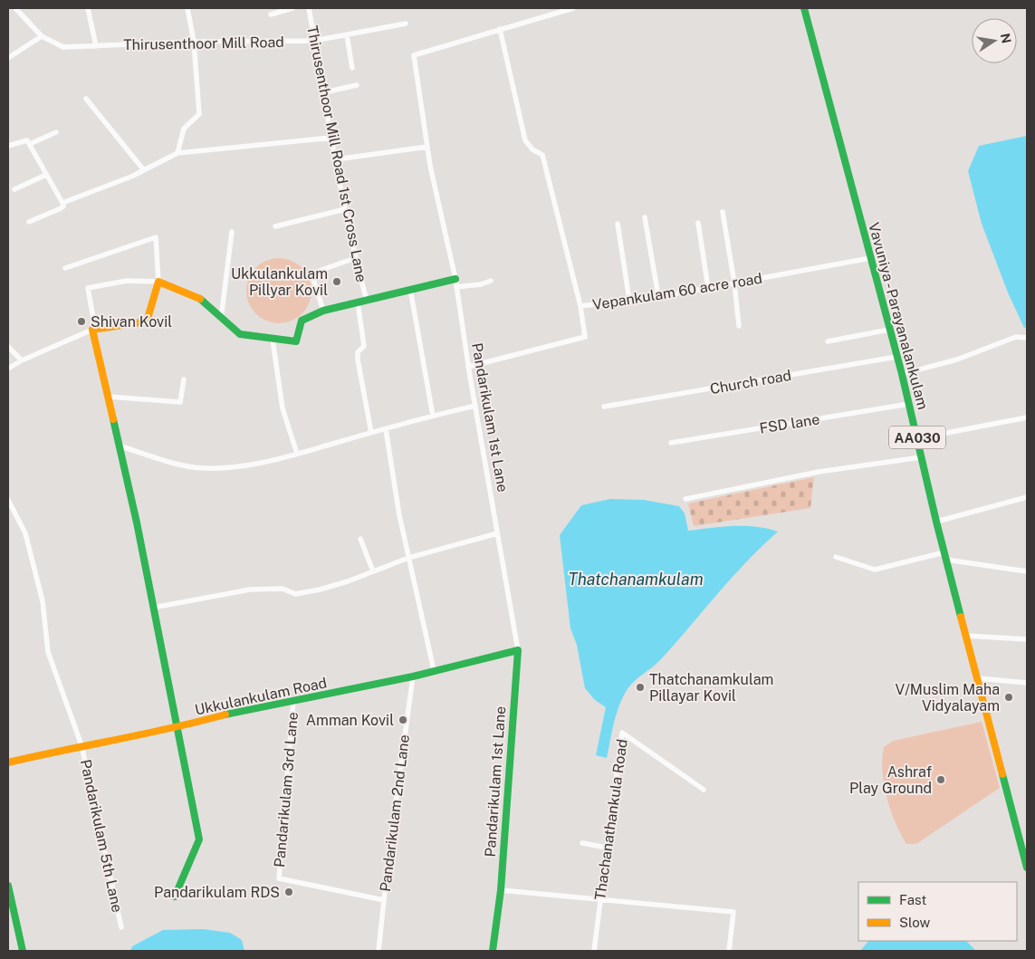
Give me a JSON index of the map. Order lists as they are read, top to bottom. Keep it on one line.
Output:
{"streets":{"main road":["Vavuniya - Parayanalankulam","Pandarikulam 1st Lane","AA030","Ukkulankulam Road"],"street":["Thirusenthoor Mill Road","Thirusenthoor Mill Road 1st Cross Lane","Vepankulam 60 acre road","Church road","FSD lane","Pandarikulam 3rd Lane","Pandarikulam 2nd Lane","Thachanathankula Road","Pandarikulam 5th Lane"]},"crossings":[["Thirusenthoor Mill Road","Thirusenthoor Mill Road 1st Cross Lane"],["Vepankulam 60 acre road","Vavuniya - Parayanalankulam"],["Vepankulam 60 acre road","Pandarikulam 1st Lane"],["Vavuniya - Parayanalankulam","Church road"],["Vavuniya - Parayanalankulam","FSD lane"],["Pandarikulam 1st Lane","Ukkulankulam Road"],["Ukkulankulam Road","Pandarikulam 3rd Lane"],["Ukkulankulam Road","Pandarikulam 2nd Lane"],["Ukkulankulam Road","Pandarikulam 5th Lane"],["Pandarikulam 3rd Lane","Pandarikulam 2nd Lane"]],"water":["Thatchanamkulam"],"places":["Ukkulankulam Pillyar Kovil","Shivan Kovil","Thatchanamkulam Pillayar Kovil","V/Muslim Maha Vidyalayam","Amman Kovil","Ashraf Play Ground","Pandarikulam RDS"],"legend":["Fast","Slow"],"north":"right"}
